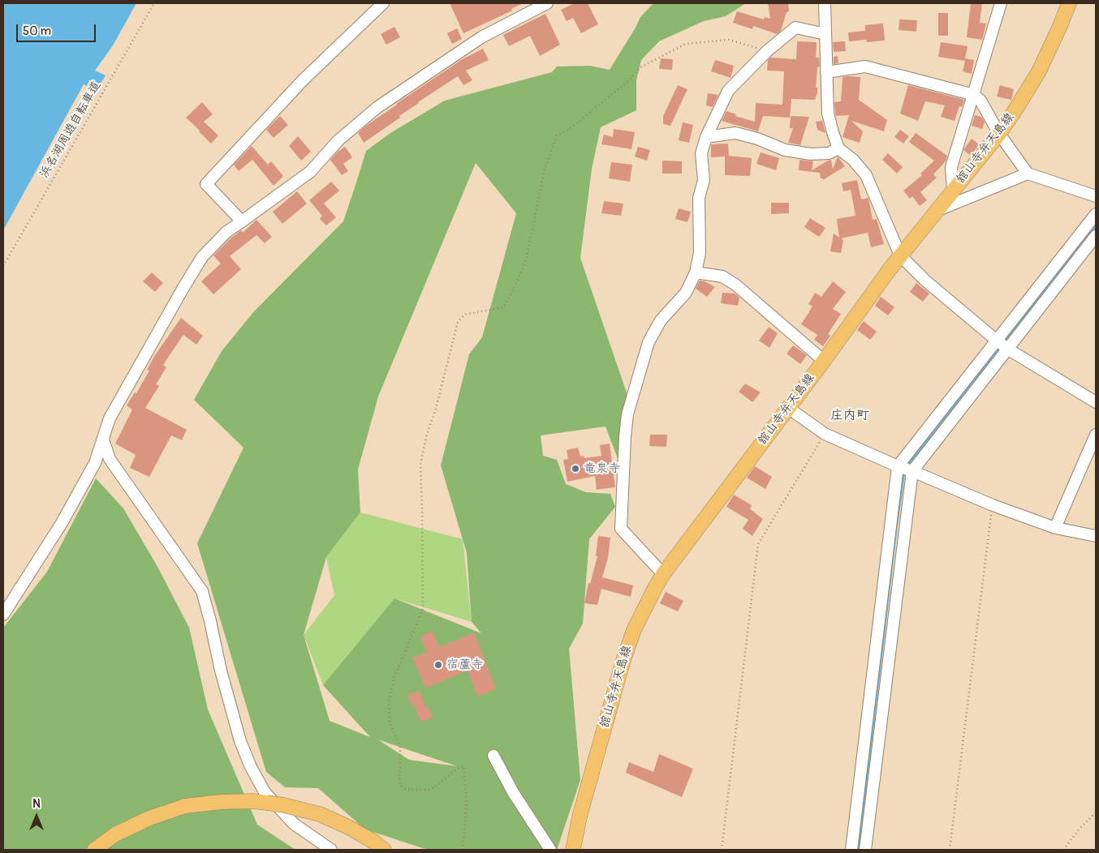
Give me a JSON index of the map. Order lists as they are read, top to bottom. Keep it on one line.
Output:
{"streets":{"main road":["舘山寺弁天島線"],"path":["浜名湖周遊自転車道"]},"districts":["庄内町"],"places":["竜泉寺","宿蘆寺"],"scale_bar":"50 m","north":"top"}
